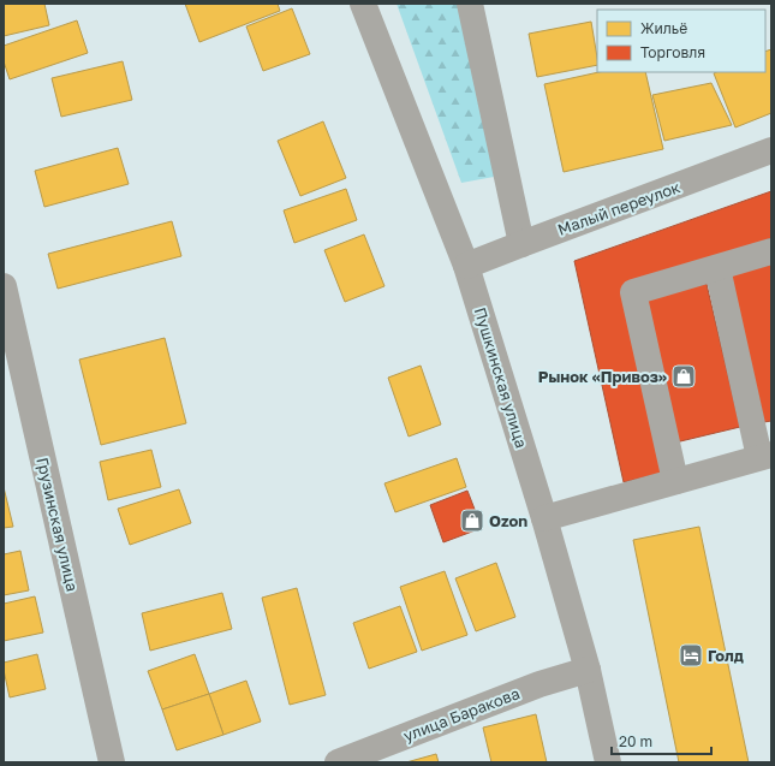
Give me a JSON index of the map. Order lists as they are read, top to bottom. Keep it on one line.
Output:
{"streets":{"street":["Малый переулок","Пушкинская улица","Грузинская улица","улица Баракова"]},"crossings":[["Малый переулок","Пушкинская улица"],["Пушкинская улица","улица Баракова"]],"places":{"shop":["Рынок «Привоз»","Ozon"],"hotel":["Голд"]},"legend":["Жильё","Торговля"],"scale_bar":"20 m"}
